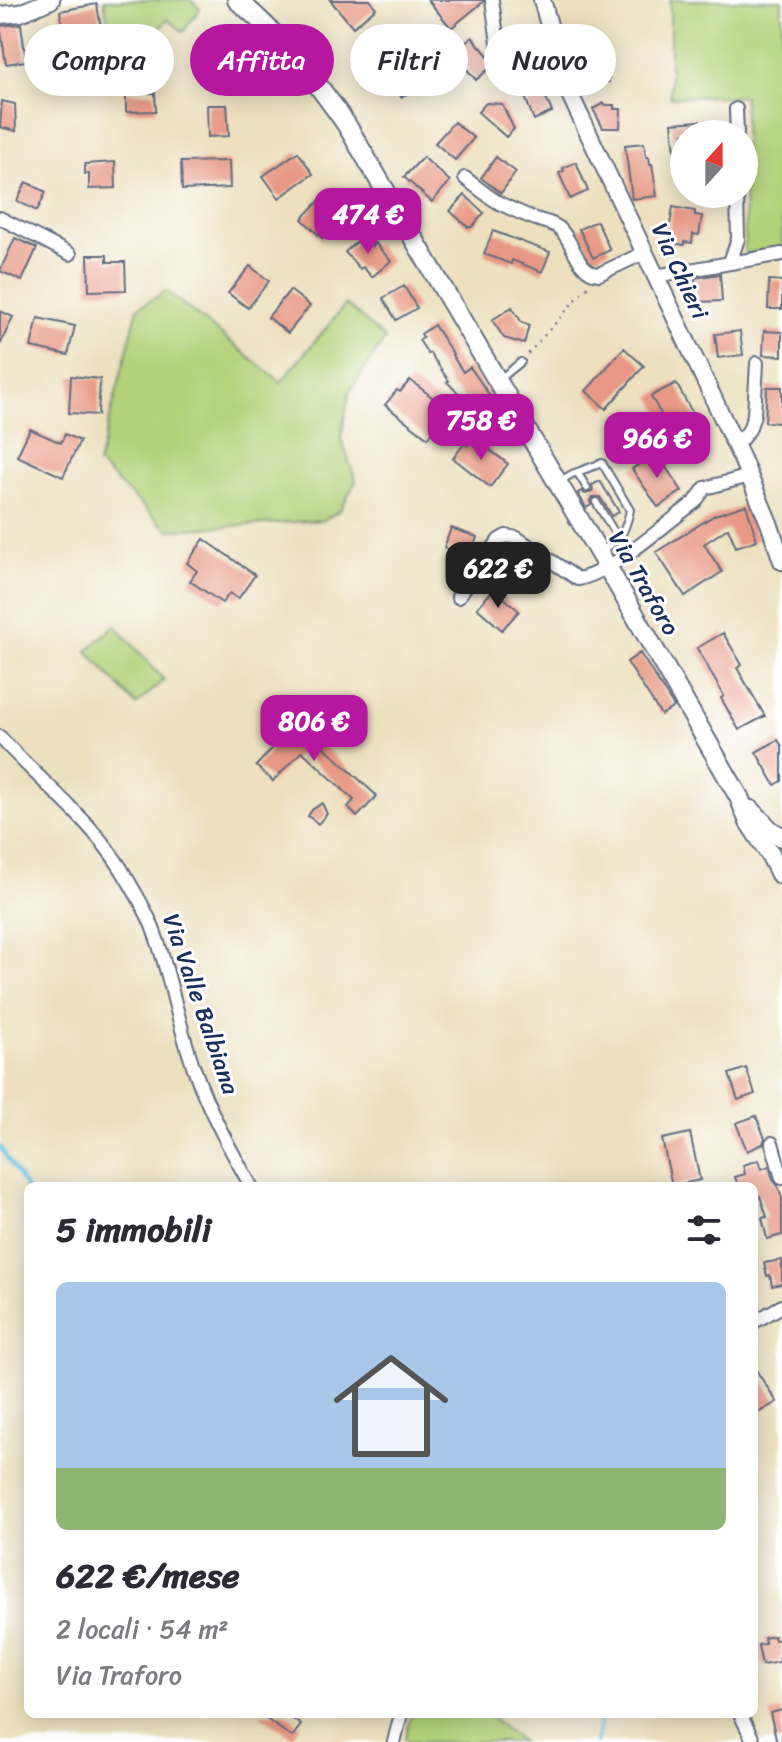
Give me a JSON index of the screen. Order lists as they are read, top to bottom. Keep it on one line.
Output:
{"streets":{"main road":["Via Chieri","Via Traforo"],"street":["Via Valle Balbiana"]},"north":"top","page":{"chip":["Compra","Affitta","Filtri","Nuovo"],"price":["474 €","758 €","966 €","622 €","806 €"],"heading":"5 immobili","list":[{"name":"622 €/mese","note":"2 locali · 54 m² · Via Traforo"}]}}
